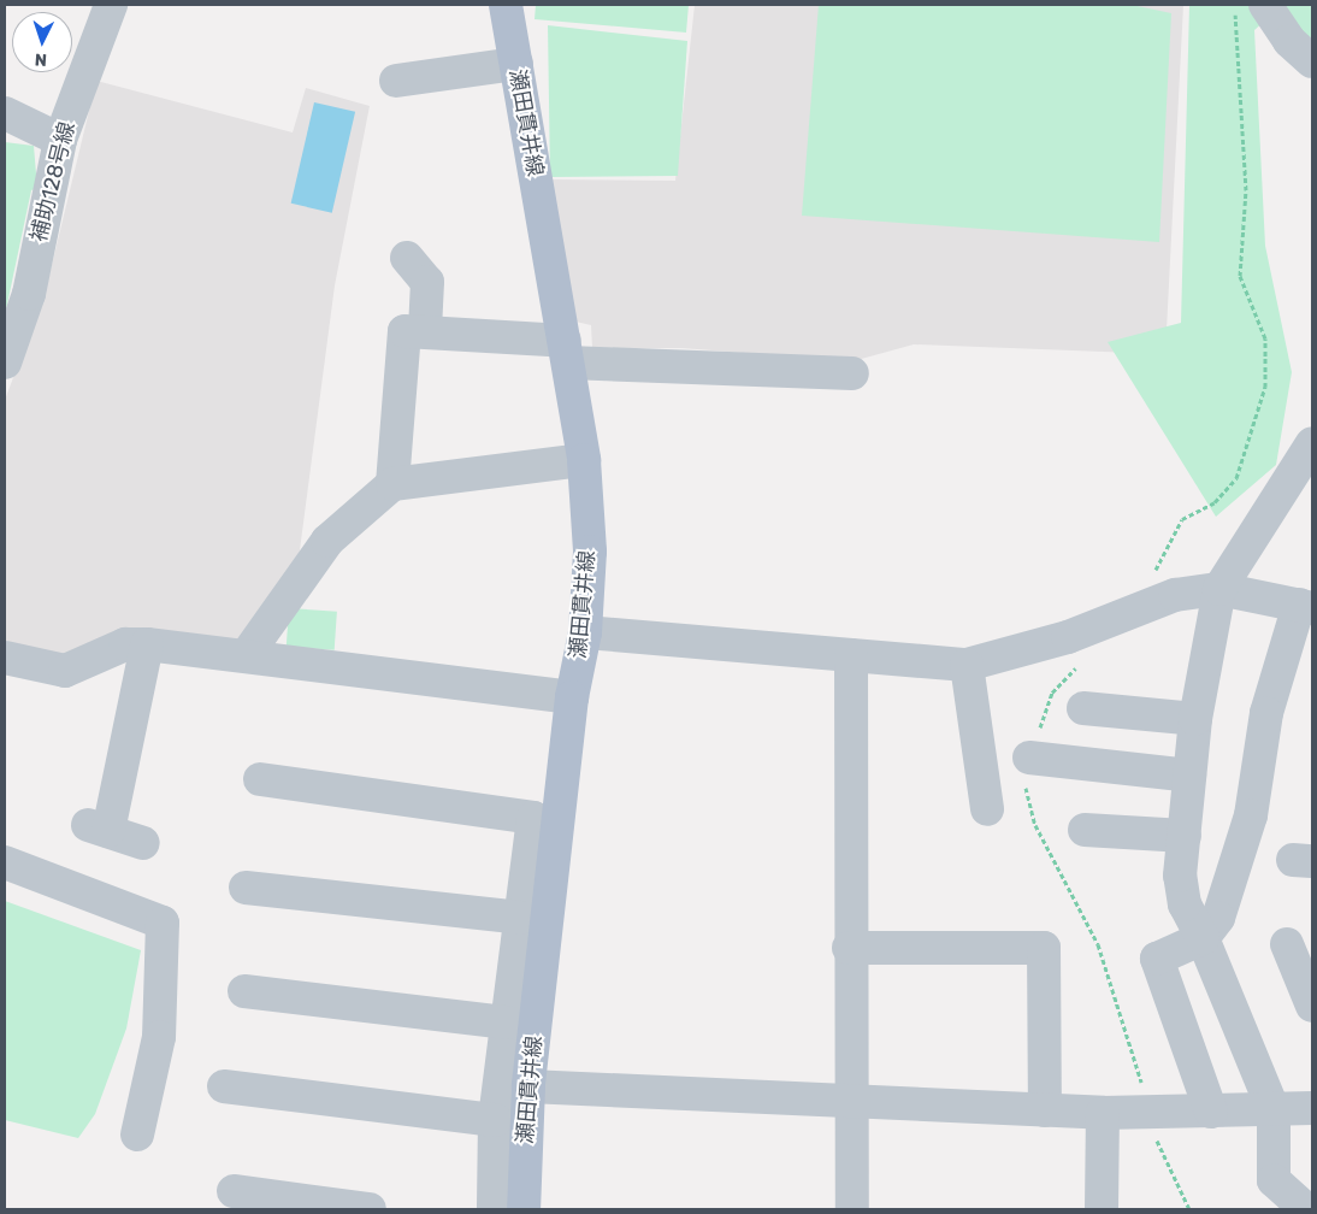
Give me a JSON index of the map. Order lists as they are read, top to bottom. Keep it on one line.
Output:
{"streets":{"main road":["瀬田貫井線"],"street":["補助128号線"]},"north":"bottom"}
